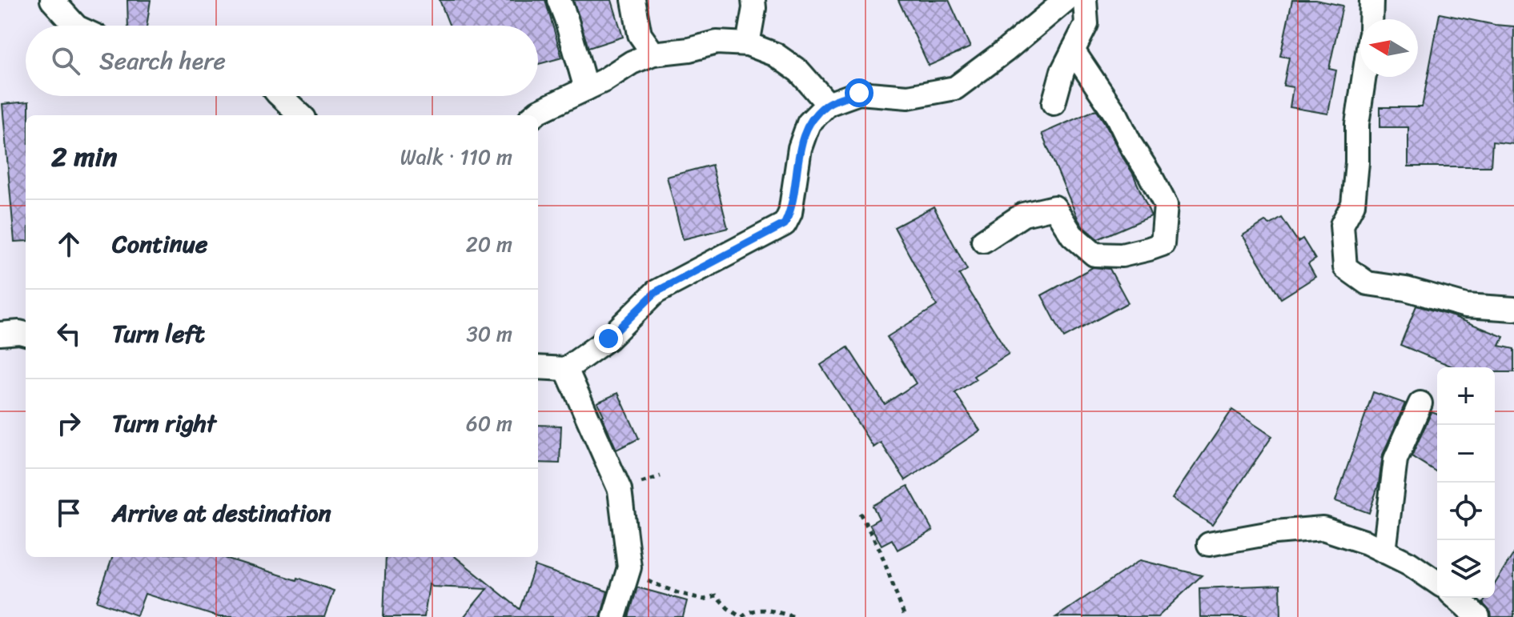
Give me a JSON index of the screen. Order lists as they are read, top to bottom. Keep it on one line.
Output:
{"north":"left","page":{"search":"Search here","heading":["2 min","Walk · 110 m"],"list":[["Continue","20 m"],["Turn left","30 m"],["Turn right","60 m"],"Arrive at destination"],"map_buttons":["+","−"]}}
